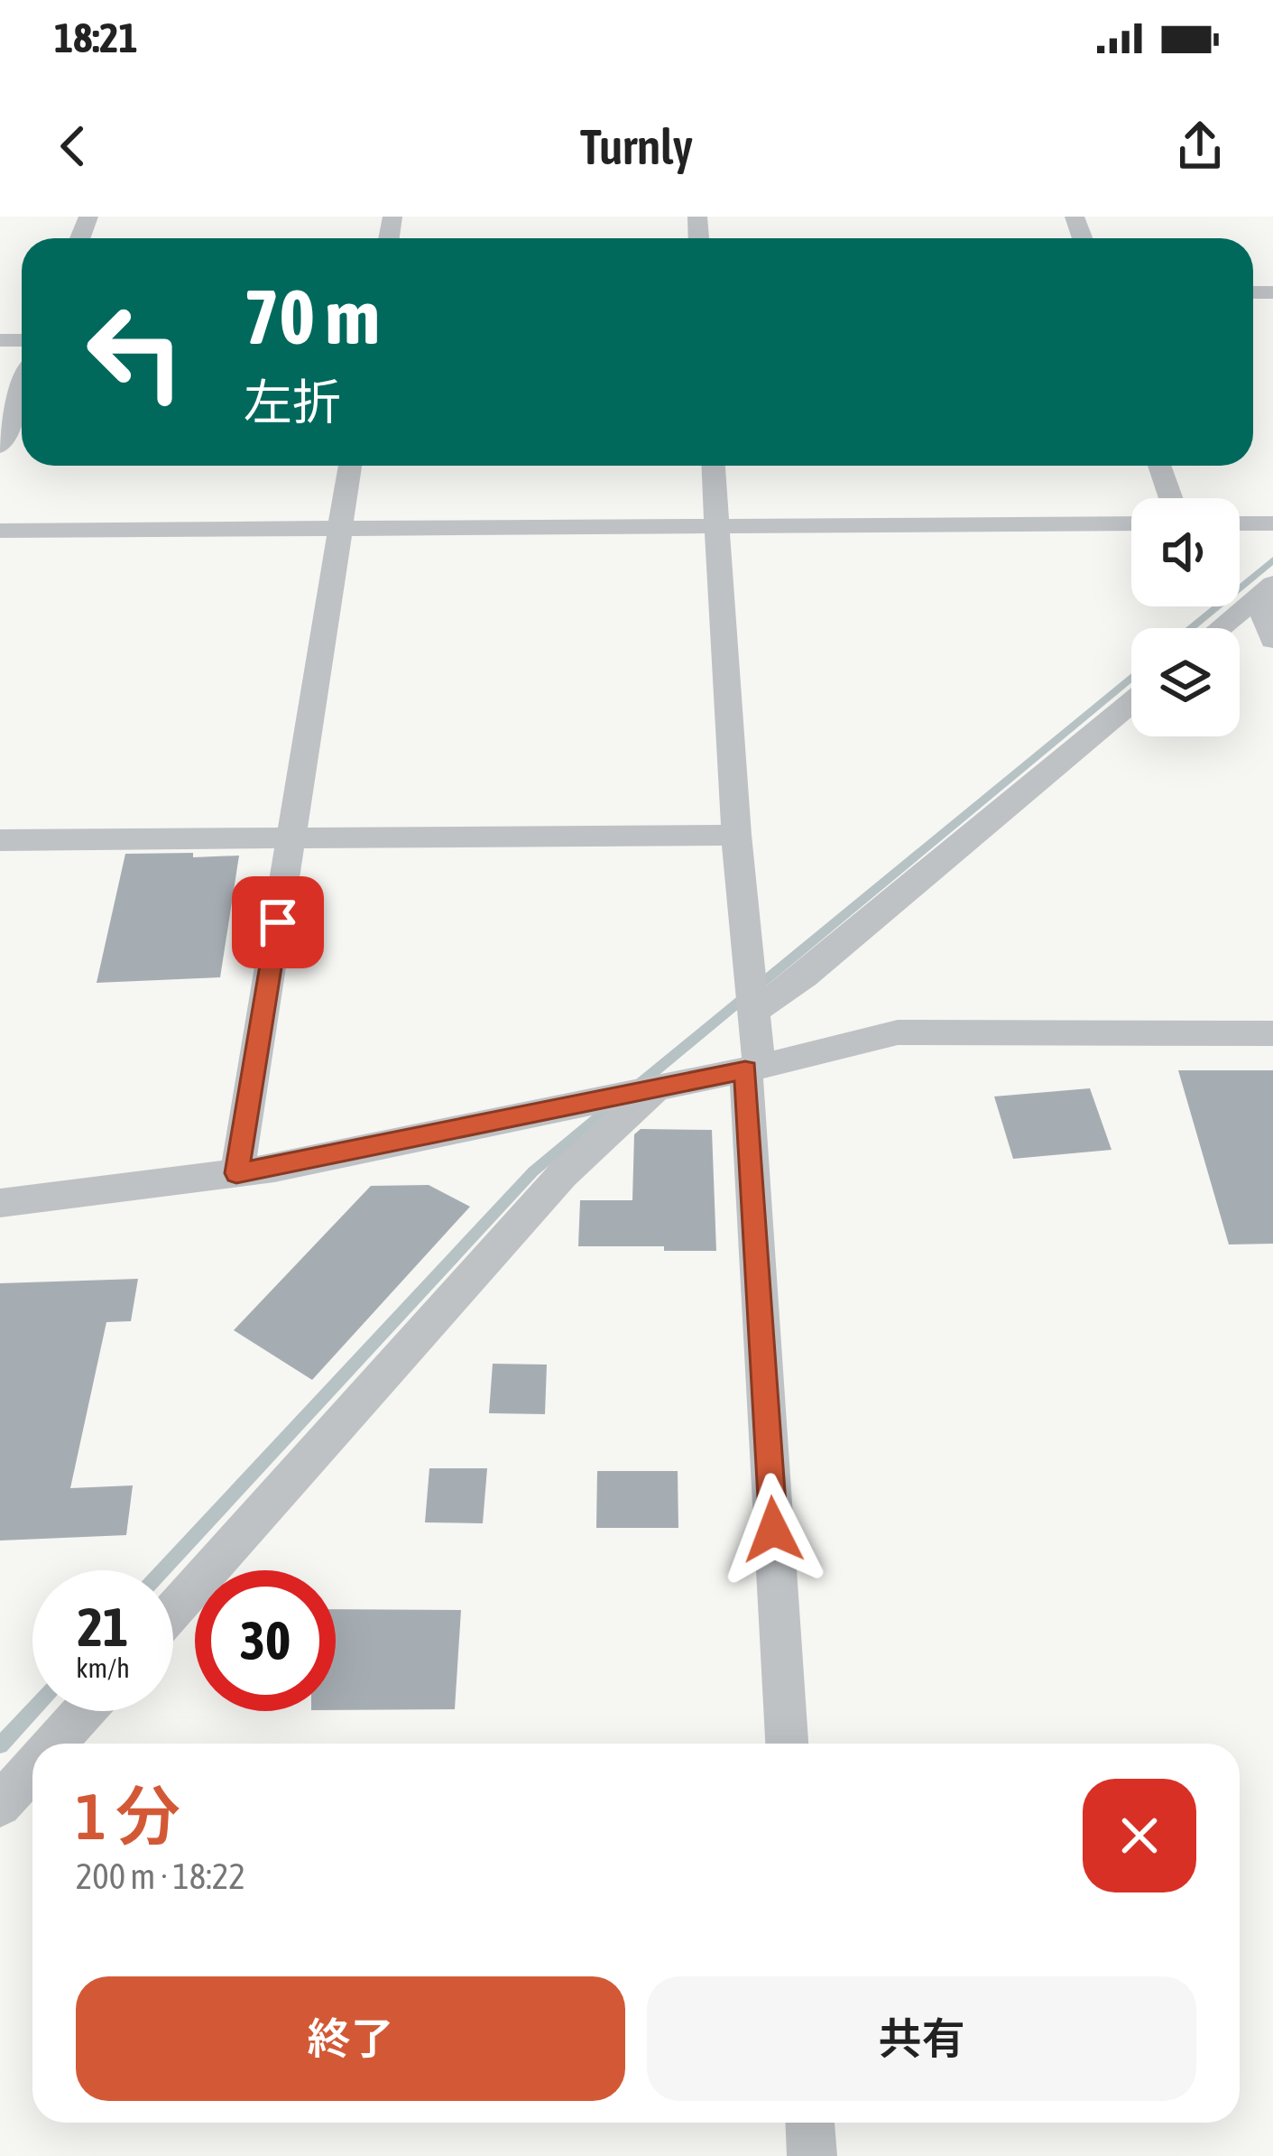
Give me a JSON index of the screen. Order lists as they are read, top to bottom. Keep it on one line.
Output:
{"page":{"status":"18:21","header":"Turnly","turn":["70 m","左折"],"speed":"21 km/h","limit":"30","heading":["1 分","200 m · 18:22"],"buttons":["終了","共有"]}}
